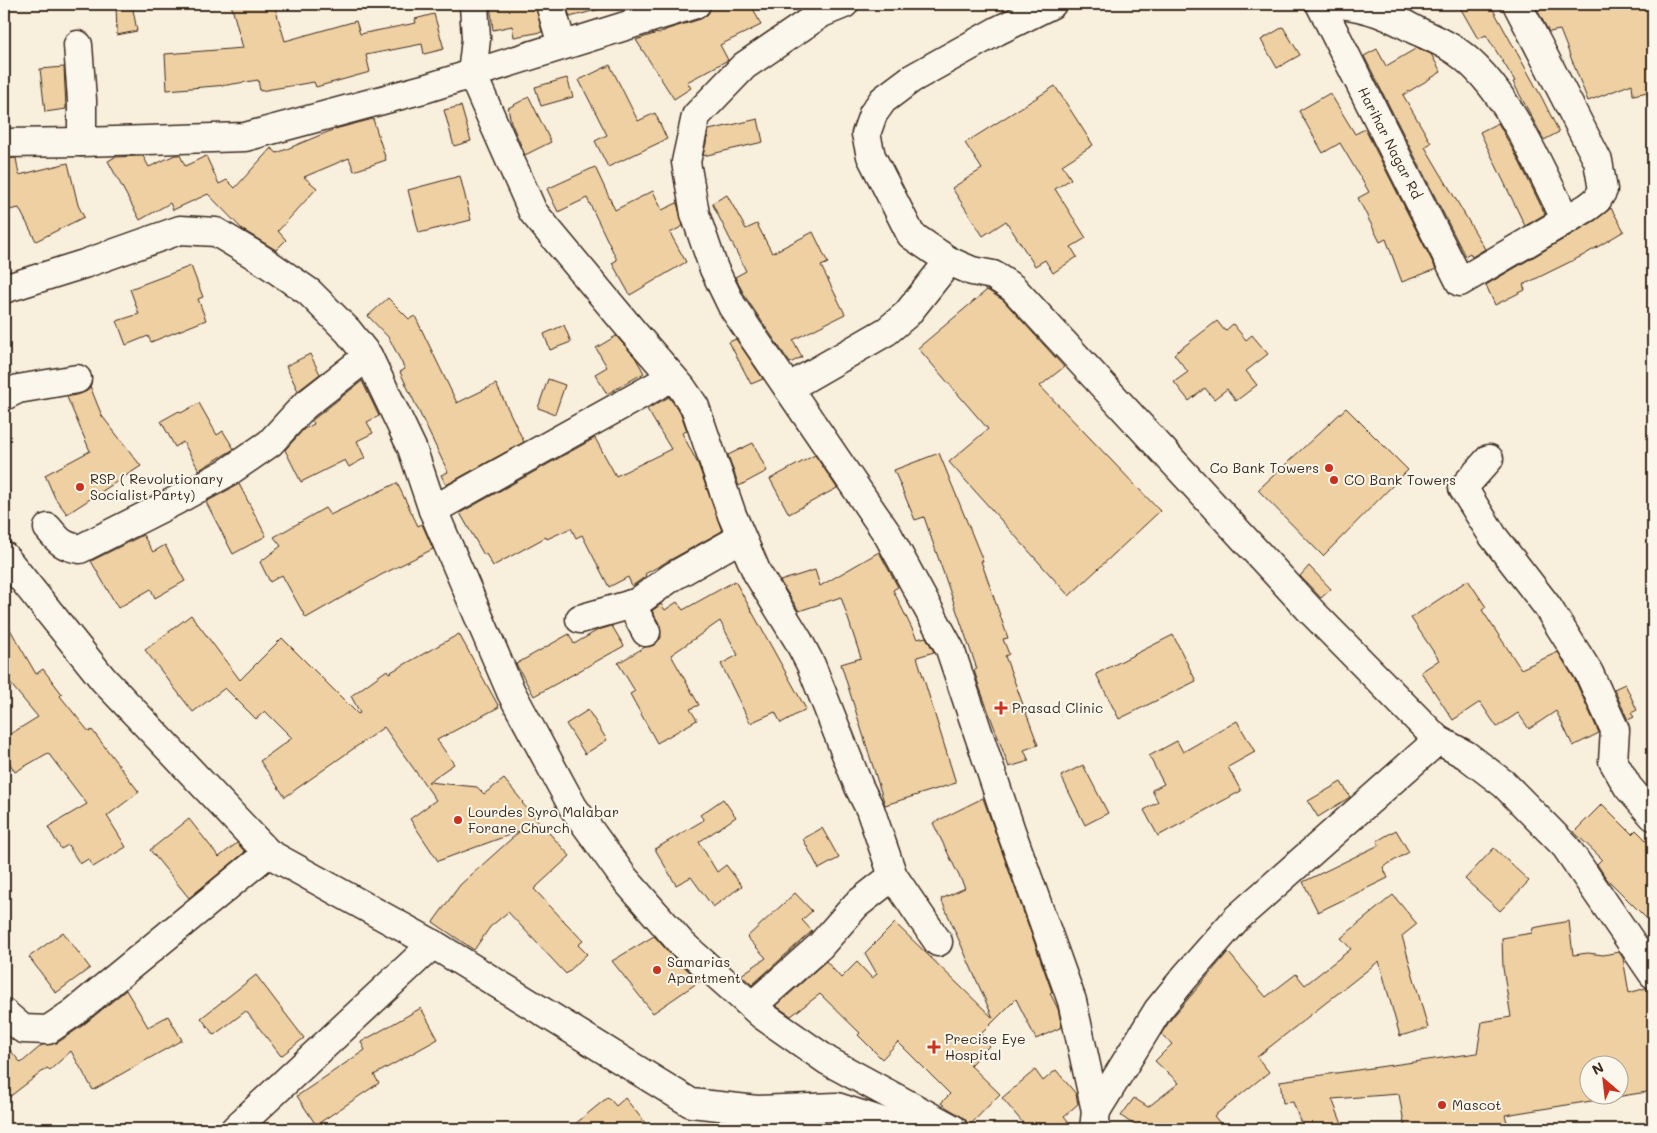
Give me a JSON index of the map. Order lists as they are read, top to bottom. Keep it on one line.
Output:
{"streets":{"street":["Harihar Nagar Rd"]},"places":{"other":["Co Bank Towers","CO Bank Towers","RSP ( Revolutionary Socialist Party)","Lourdes Syro Malabar Forane Church","Samarias Apartment","Mascot"],"health":["Prasad Clinic","Precise Eye Hospital"]},"north":"top left"}
